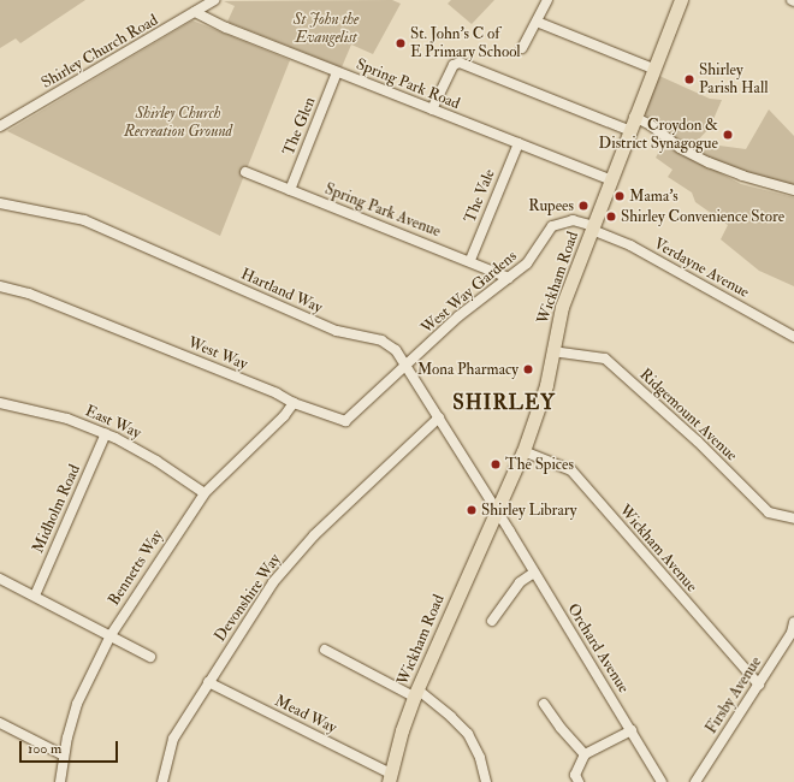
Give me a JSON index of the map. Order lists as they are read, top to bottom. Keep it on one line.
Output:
{"streets":{"highway":["Wickham Road"],"street":["Shirley Church Road","Spring Park Road","The Glen","The Vale","Spring Park Avenue","Verdayne Avenue","Hartland Way","West Way Gardens","West Way","Ridgemount Avenue","East Way","Midholm Road","Wickham Avenue","Bennetts Way","Devonshire Way","Orchard Avenue","Firsby Avenue","Mead Way"]},"crossings":[["Shirley Church Road","Spring Park Road"],["Spring Park Road","The Glen"],["Spring Park Road","The Vale"],["Spring Park Road","Wickham Road"],["The Glen","Spring Park Avenue"],["The Vale","Spring Park Avenue"],["Spring Park Avenue","West Way Gardens"],["Verdayne Avenue","Wickham Road"],["Verdayne Avenue","West Way Gardens"],["Wickham Road","Hartland Way"],["Wickham Road","West Way Gardens"],["Wickham Road","Ridgemount Avenue"],["Wickham Road","Wickham Avenue"],["Wickham Road","Orchard Avenue"],["Wickham Road","Mead Way"],["Hartland Way","West Way Gardens"],["Hartland Way","West Way"],["Hartland Way","Devonshire Way"],["Hartland Way","Orchard Avenue"],["West Way Gardens","West Way"],["West Way","Bennetts Way"],["East Way","Midholm Road"],["East Way","Bennetts Way"],["Wickham Avenue","Firsby Avenue"],["Devonshire Way","Mead Way"]],"districts":["SHIRLEY"],"parks":["St John the Evangelist","Shirley Church Recreation Ground"],"places":["St. John's C of E Primary School","Shirley Parish Hall","Croydon & District Synagogue","Mama's","Rupees","Shirley Convenience Store","Mona Pharmacy","The Spices","Shirley Library"],"scale_bar":"100 m"}
